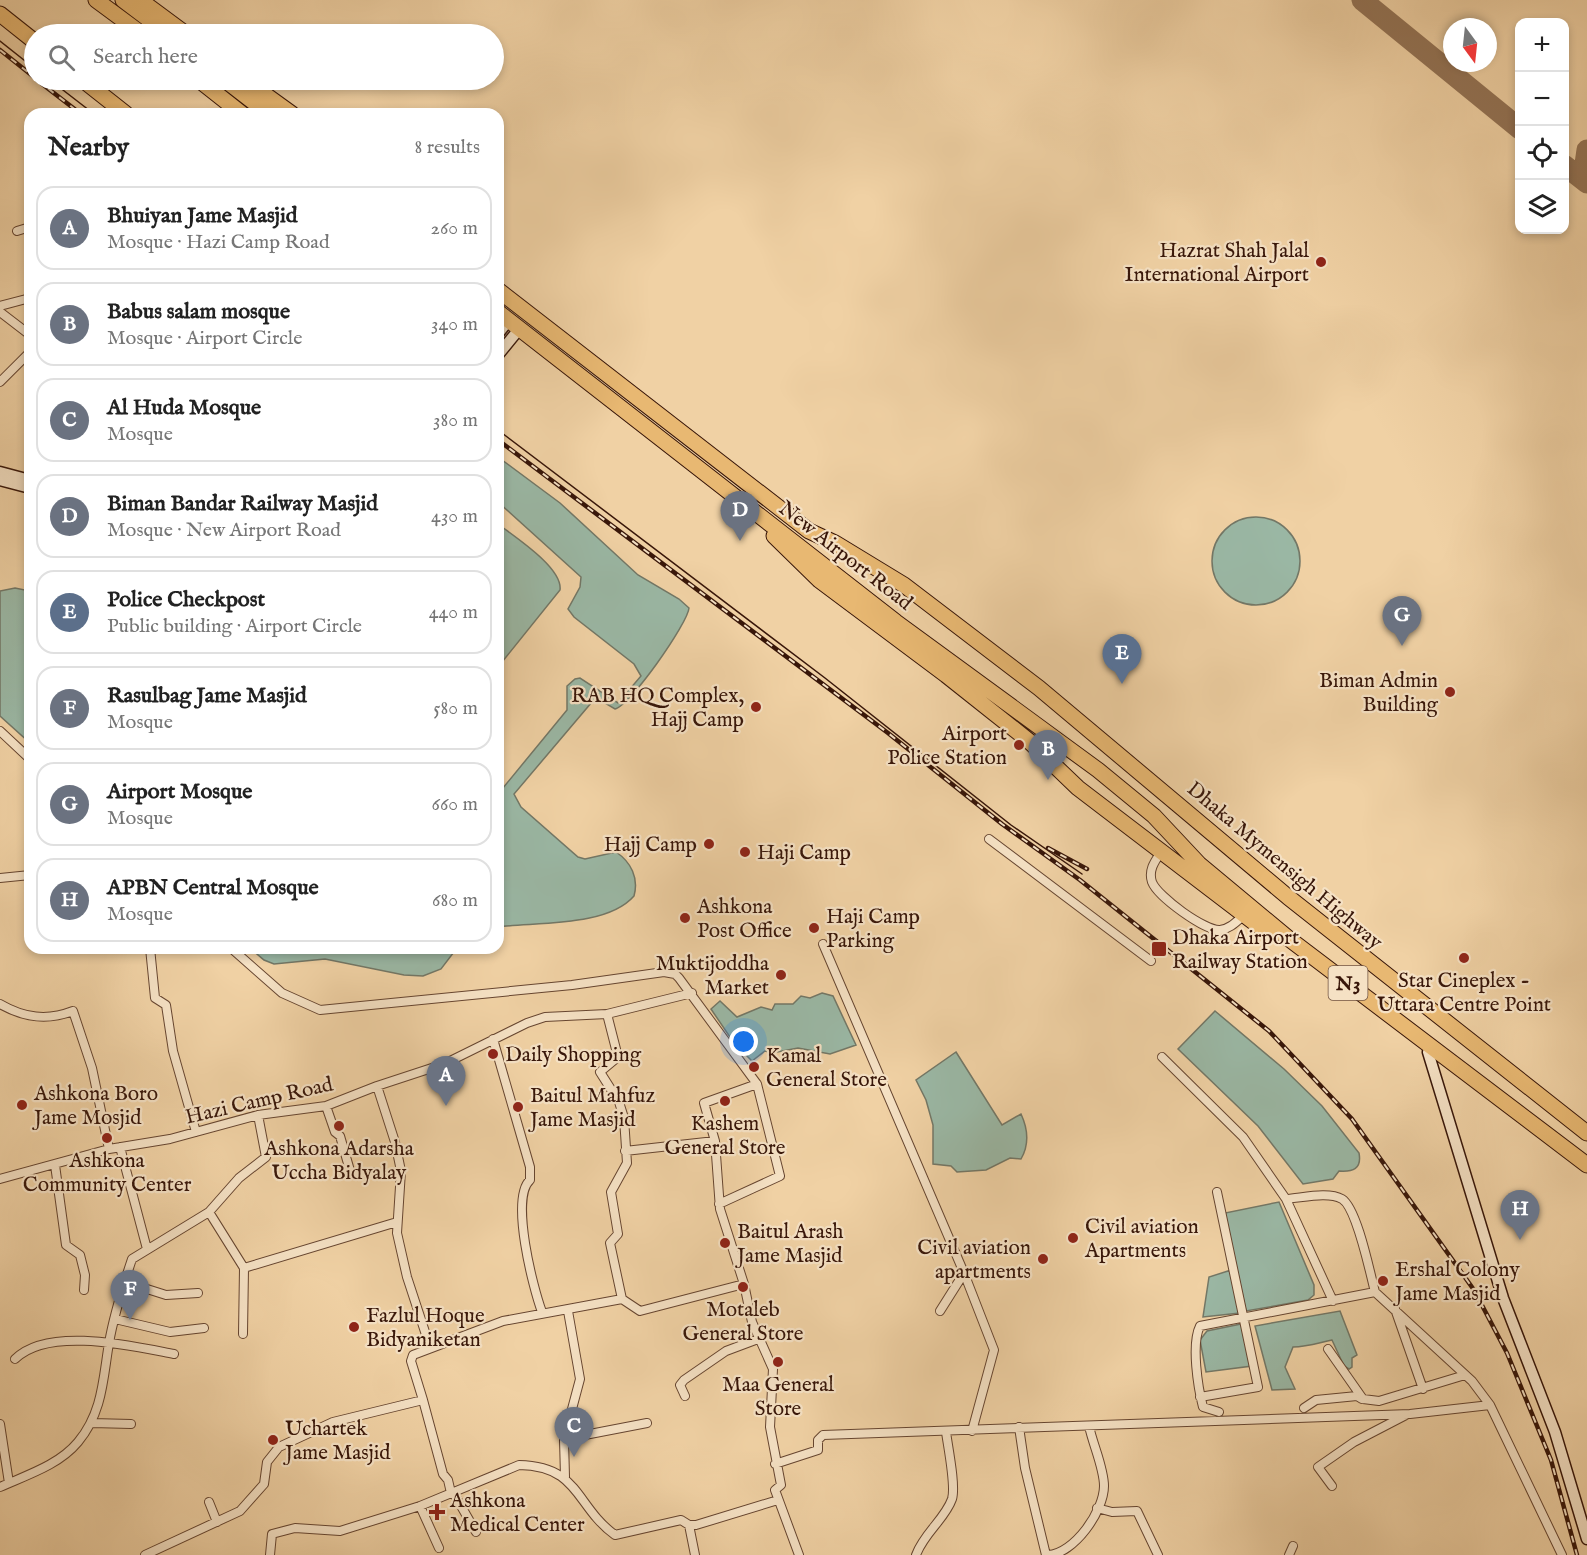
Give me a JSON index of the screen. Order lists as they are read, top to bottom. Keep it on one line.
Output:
{"streets":{"highway":["New Airport Road","Dhaka Mymensigh Highway","N3"],"street":["Hazi Camp Road"]},"crossings":[["New Airport Road","Dhaka Mymensigh Highway"],["New Airport Road","N3"]],"places":{"other":["Hazrat Shah Jalal International Airport","Biman Admin Building","RAB HQ Complex, Hajj Camp","Airport Police Station","Hajj Camp","Haji Camp","Ashkona Post Office","Haji Camp Parking","Star Cineplex - Uttara Centre Point","Muktijoddha Market","Daily Shopping","Kamal General Store","Kashem General Store","Ashkona Boro Jame Mosjid","Baitul Mahfuz Jame Masjid","Ashkona Adarsha Uccha Bidyalay","Ashkona Community Center","Civil aviation Apartments","Baitul Arash Jame Masjid","Civil aviation apartments","Ershal Colony Jame Masjid","Motaleb General Store","Fazlul Hoque Bidyaniketan","Maa General Store","Uchartek Jame Masjid"],"transit":["Dhaka Airport Railway Station"],"health":["Ashkona Medical Center"]},"north":"bottom","page":{"map_buttons":["+","−"],"search":"Search here","heading":["Nearby","8 results"],"list":[{"mark":"A","name":"Bhuiyan Jame Masjid","note":"Mosque · Hazi Camp Road","value":"260 m"},{"mark":"B","name":"Babus salam mosque","note":"Mosque · Airport Circle","value":"340 m"},{"mark":"C","name":"Al Huda Mosque","note":"Mosque","value":"380 m"},{"mark":"D","name":"Biman Bandar Railway Masjid","note":"Mosque · New Airport Road","value":"430 m"},{"mark":"E","name":"Police Checkpost","note":"Public building · Airport Circle","value":"440 m"},{"mark":"F","name":"Rasulbag Jame Masjid","note":"Mosque","value":"580 m"},{"mark":"G","name":"Airport Mosque","note":"Mosque","value":"660 m"},{"mark":"H","name":"APBN Central Mosque","note":"Mosque","value":"680 m"}],"pins":["D","G","E","B","A","H","F","C"]}}
